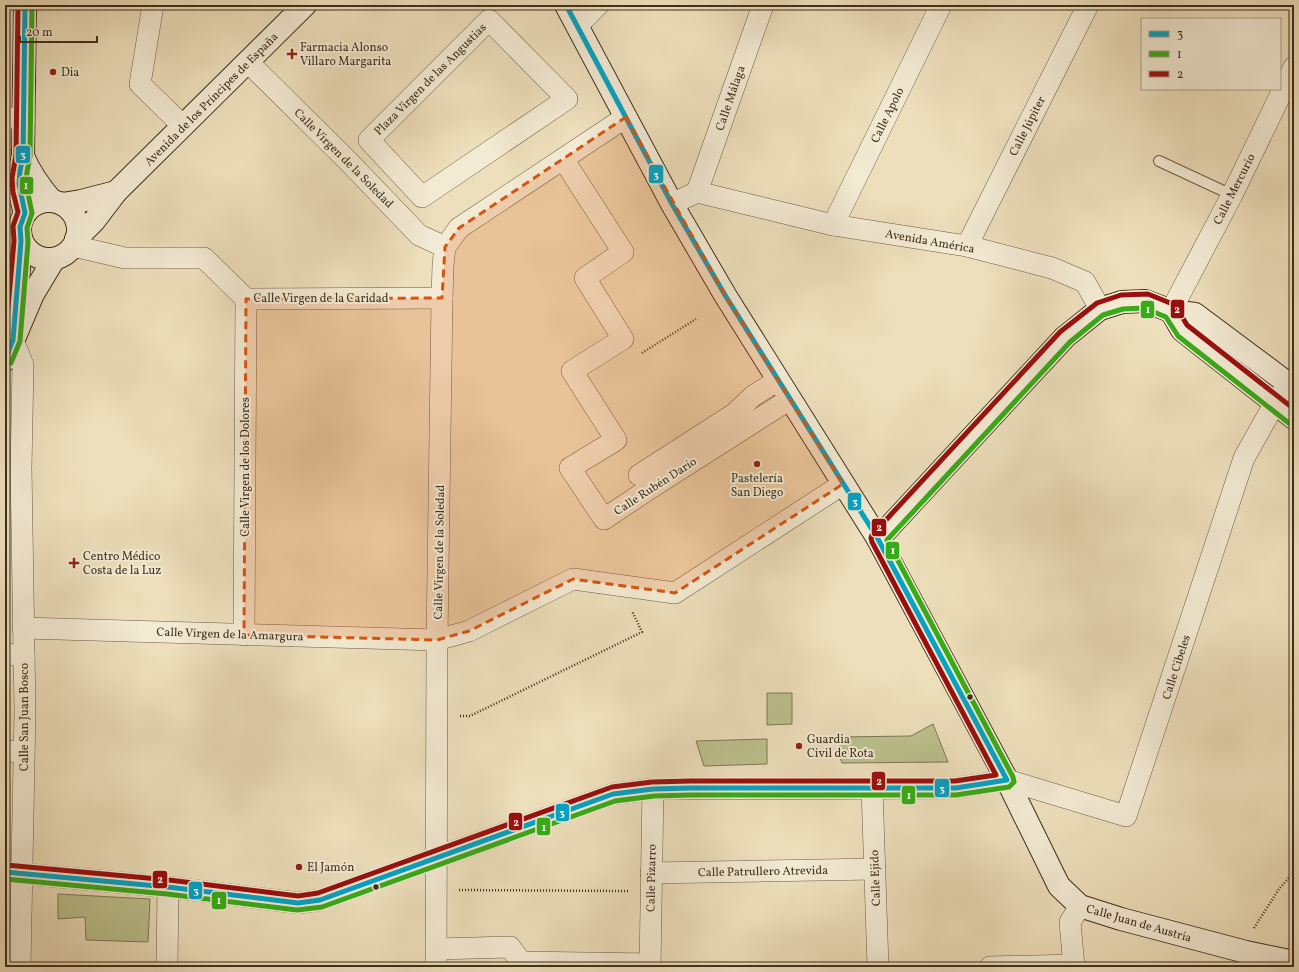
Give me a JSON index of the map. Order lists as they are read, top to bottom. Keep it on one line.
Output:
{"streets":{"street":["Plaza Virgen de las Angustias","Calle Málaga","Avenida de los Príncipes de España","Calle Apolo","Calle Júpiter","Calle Virgen de la Soledad","Calle Mercurio","Avenida América","Calle Virgen de la Caridad","Calle Virgen de los Dolores","Calle Rubén Darío","Calle Virgen de la Amargura","Calle Cibeles","Calle San Juan Bosco","Calle Patrullero Atrevida","Calle Pizarro","Calle Ejido","Calle Juan de Austria"]},"crossings":[["Calle Málaga","Avenida América"],["Avenida de los Príncipes de España","Calle Virgen de la Soledad"],["Avenida de los Príncipes de España","Calle Virgen de la Caridad"],["Calle Apolo","Avenida América"],["Calle Júpiter","Avenida América"],["Calle Virgen de la Soledad","Calle Virgen de la Caridad"],["Calle Virgen de la Soledad","Calle Virgen de la Amargura"],["Calle Virgen de la Caridad","Calle Virgen de los Dolores"],["Calle Virgen de los Dolores","Calle Virgen de la Amargura"],["Calle Virgen de la Amargura","Calle San Juan Bosco"],["Calle Cibeles","Calle Juan de Austria"],["Calle Patrullero Atrevida","Calle Pizarro"],["Calle Patrullero Atrevida","Calle Ejido"]],"places":{"health":["Farmacia Alonso Villaro Margarita","Centro Médico Costa de la Luz"],"other":["Dia","Pastelería San Diego","Guardia Civil de Rota","El Jamón"]},"lines":["transit line 3","transit line 1","transit line 2"],"legend":["3","1","2"],"scale_bar":"20 m"}
